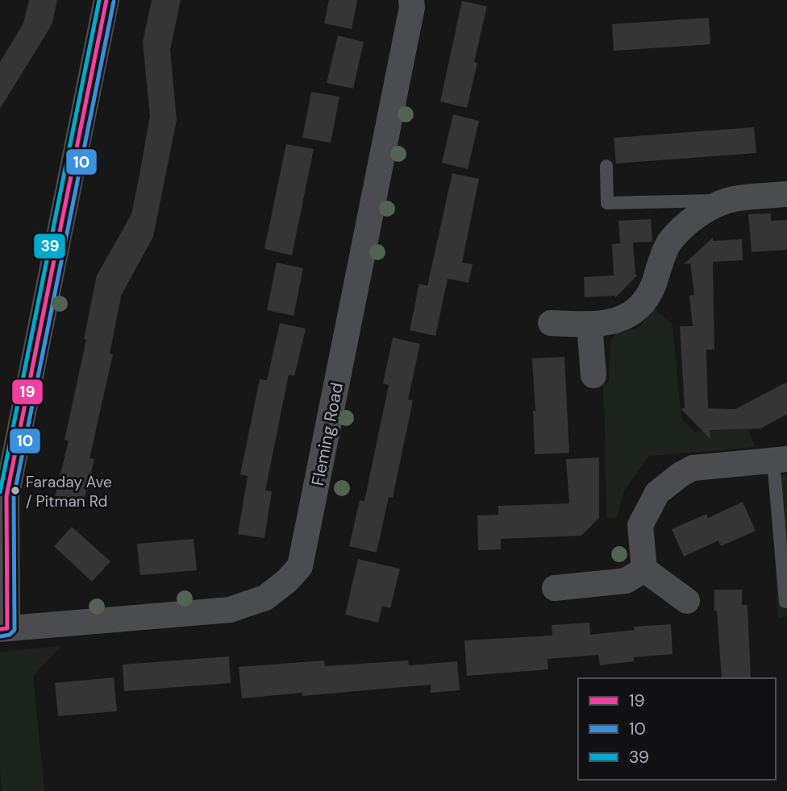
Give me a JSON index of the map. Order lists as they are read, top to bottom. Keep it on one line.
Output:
{"streets":{"street":["Fleming Road"]},"places":["Faraday Ave / Pitman Rd"],"lines":["transit line 19","transit line 39","transit line 10"],"legend":["19","10","39"]}
